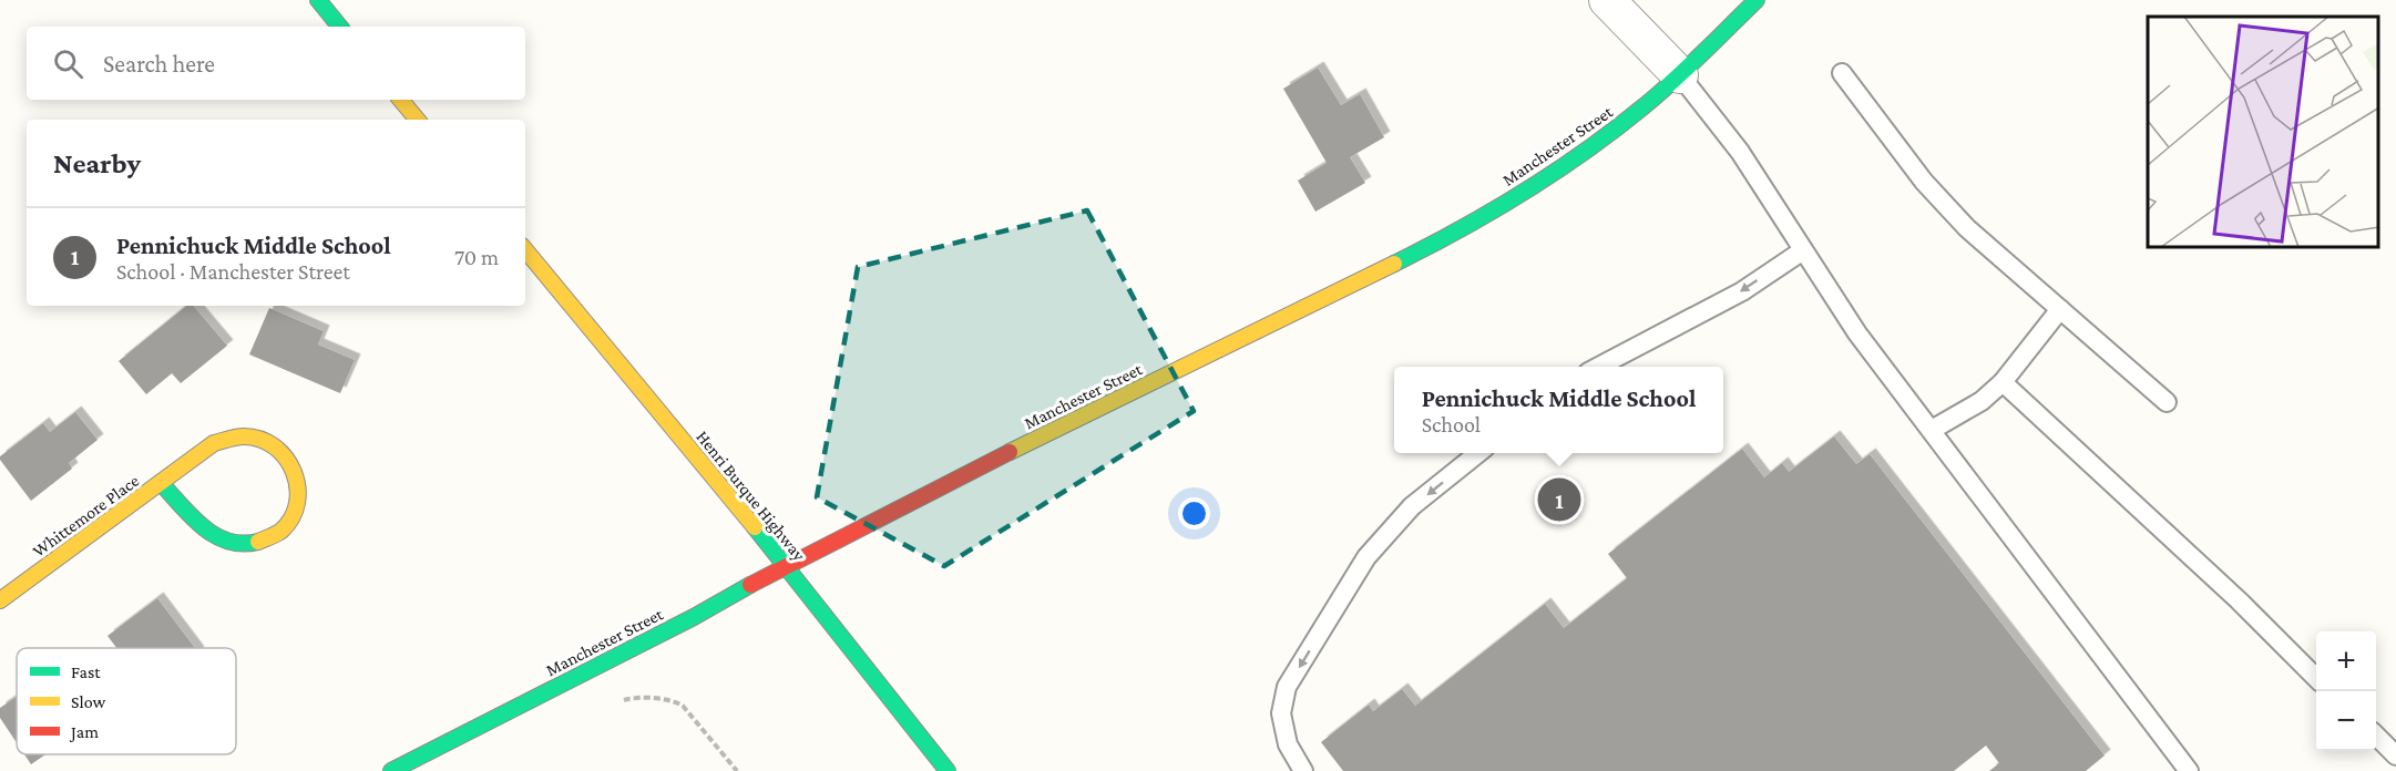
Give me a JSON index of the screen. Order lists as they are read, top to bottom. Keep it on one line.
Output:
{"streets":{"street":["Manchester Street","Henri Burque Highway","Whittemore Place"]},"crossings":[["Manchester Street","Henri Burque Highway"]],"legend":["Fast","Slow","Jam"],"page":{"search":"Search here","heading":"Nearby","list":[{"mark":"1","name":"Pennichuck Middle School","note":"School · Manchester Street","value":"70 m"}],"popup":["Pennichuck Middle School","School"],"pins":"1","map_buttons":["+","−"]}}
